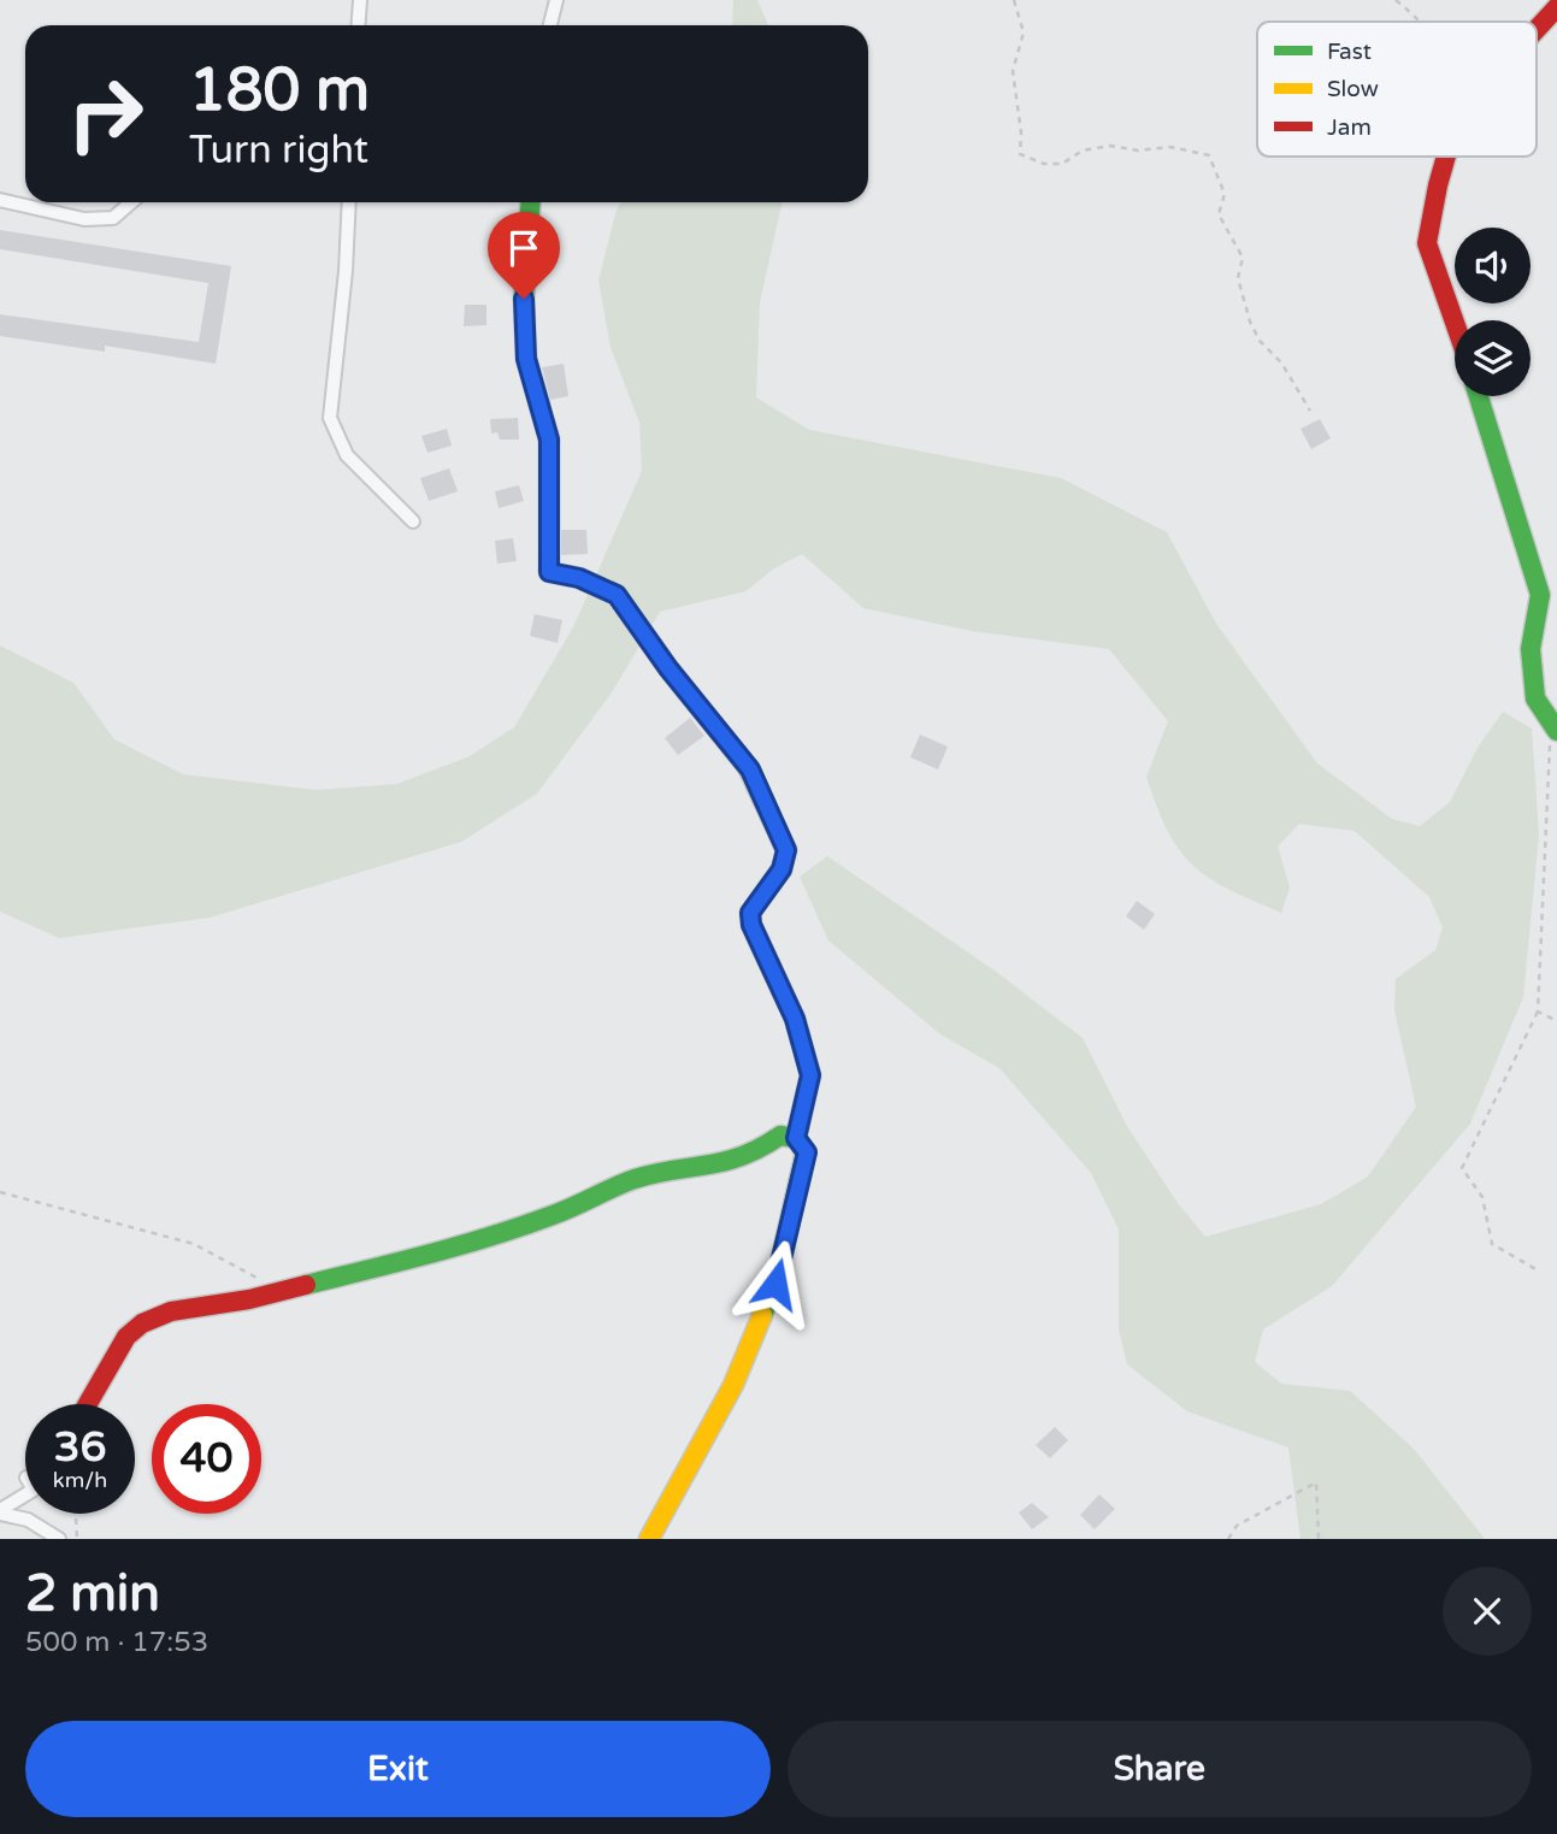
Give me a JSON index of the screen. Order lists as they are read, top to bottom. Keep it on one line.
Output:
{"legend":["Fast","Slow","Jam"],"page":{"turn":["180 m","Turn right"],"speed":"36 km/h","limit":"40","heading":["2 min","500 m · 17:53"],"buttons":["Exit","Share"]}}
